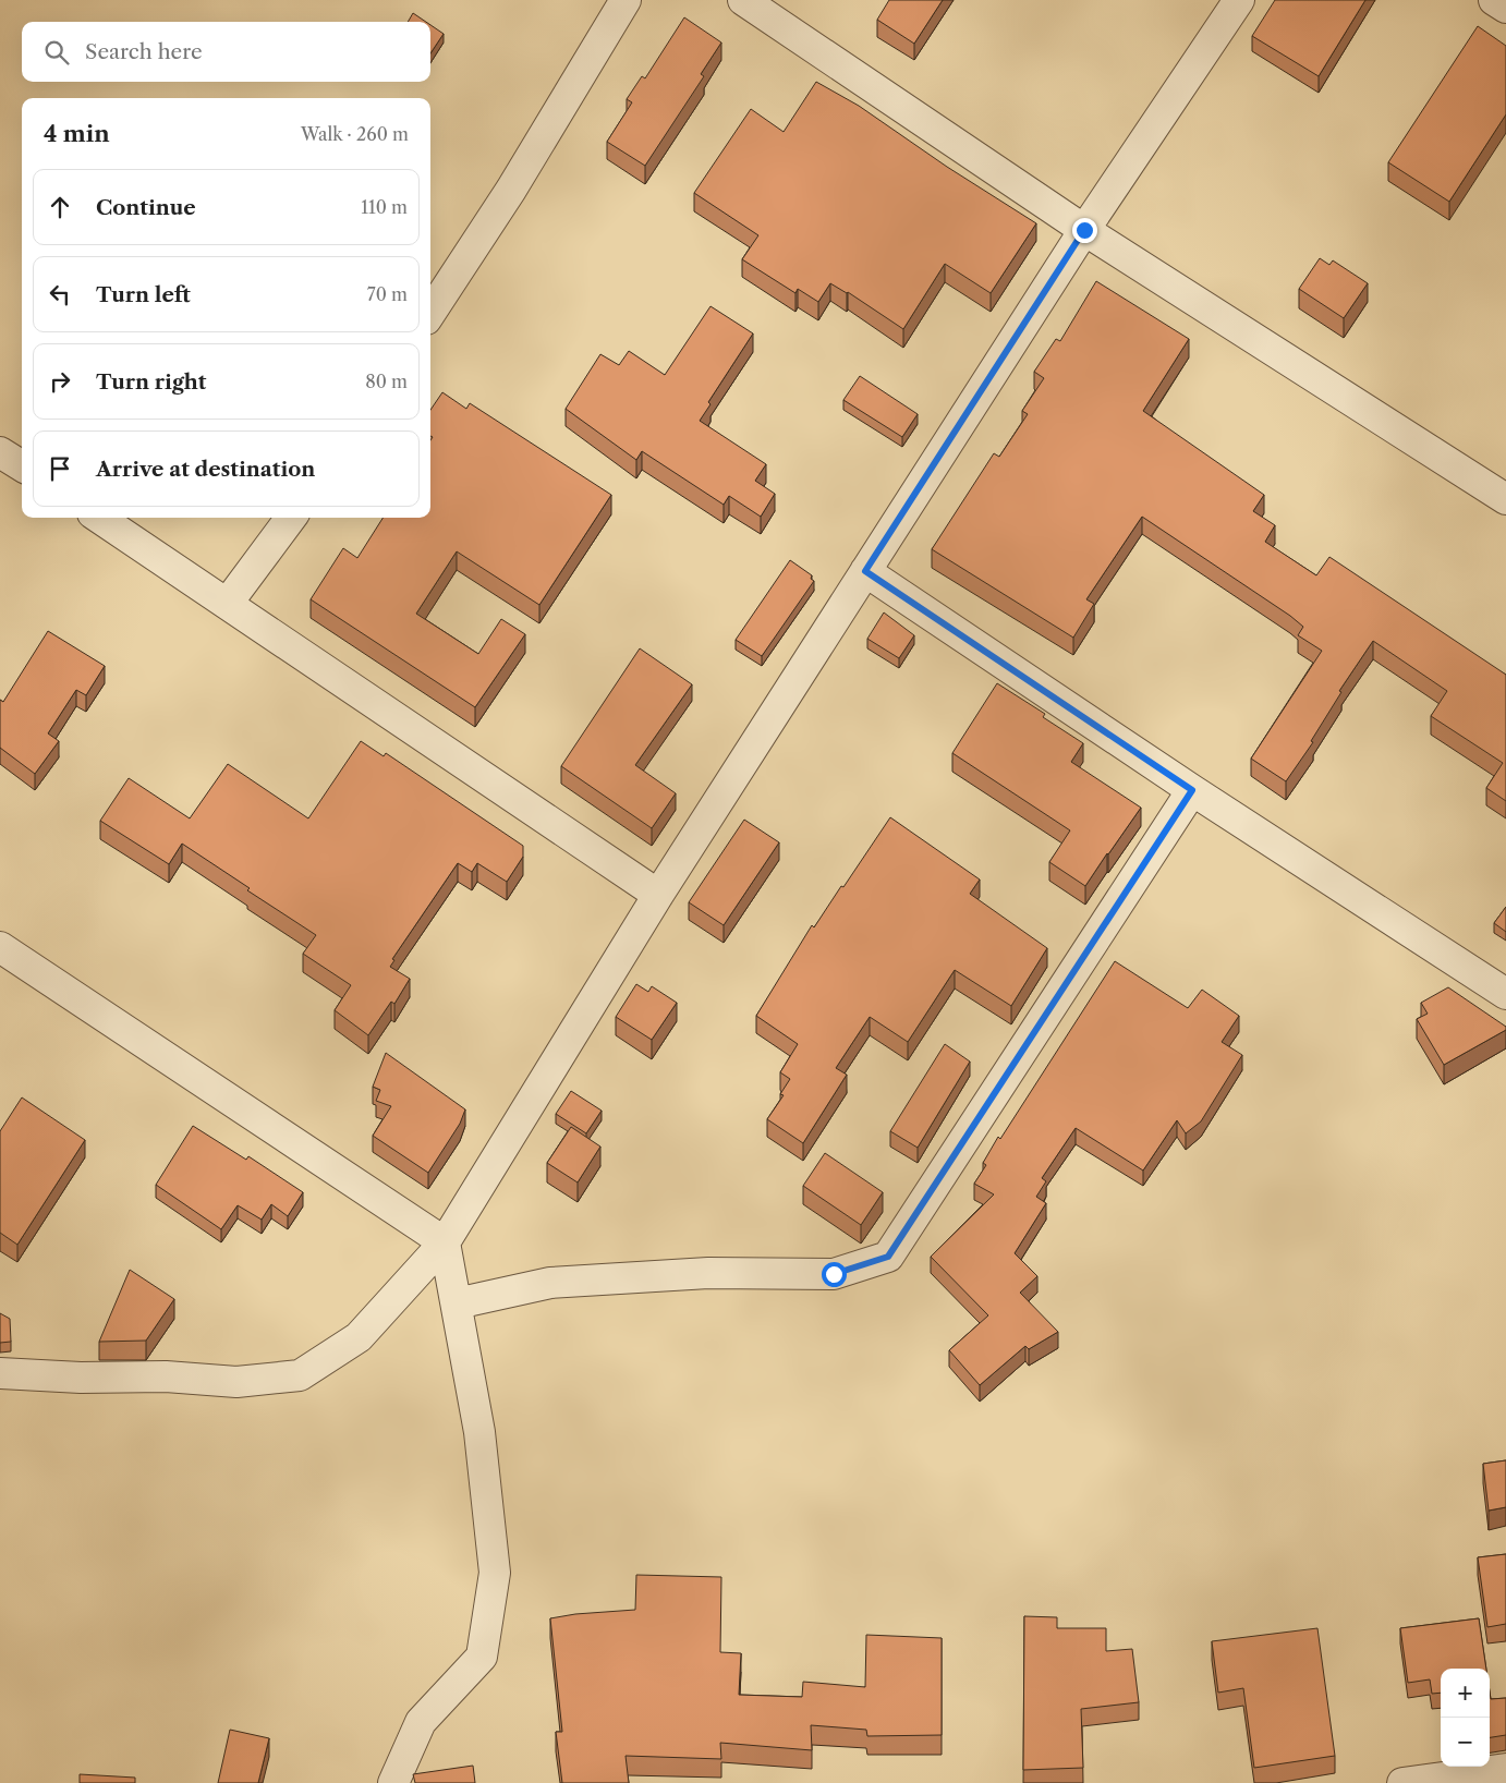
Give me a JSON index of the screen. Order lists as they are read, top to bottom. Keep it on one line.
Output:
{"page":{"search":"Search here","heading":["4 min","Walk · 260 m"],"list":[["Continue","110 m"],["Turn left","70 m"],["Turn right","80 m"],"Arrive at destination"],"map_buttons":["+","−"]}}
